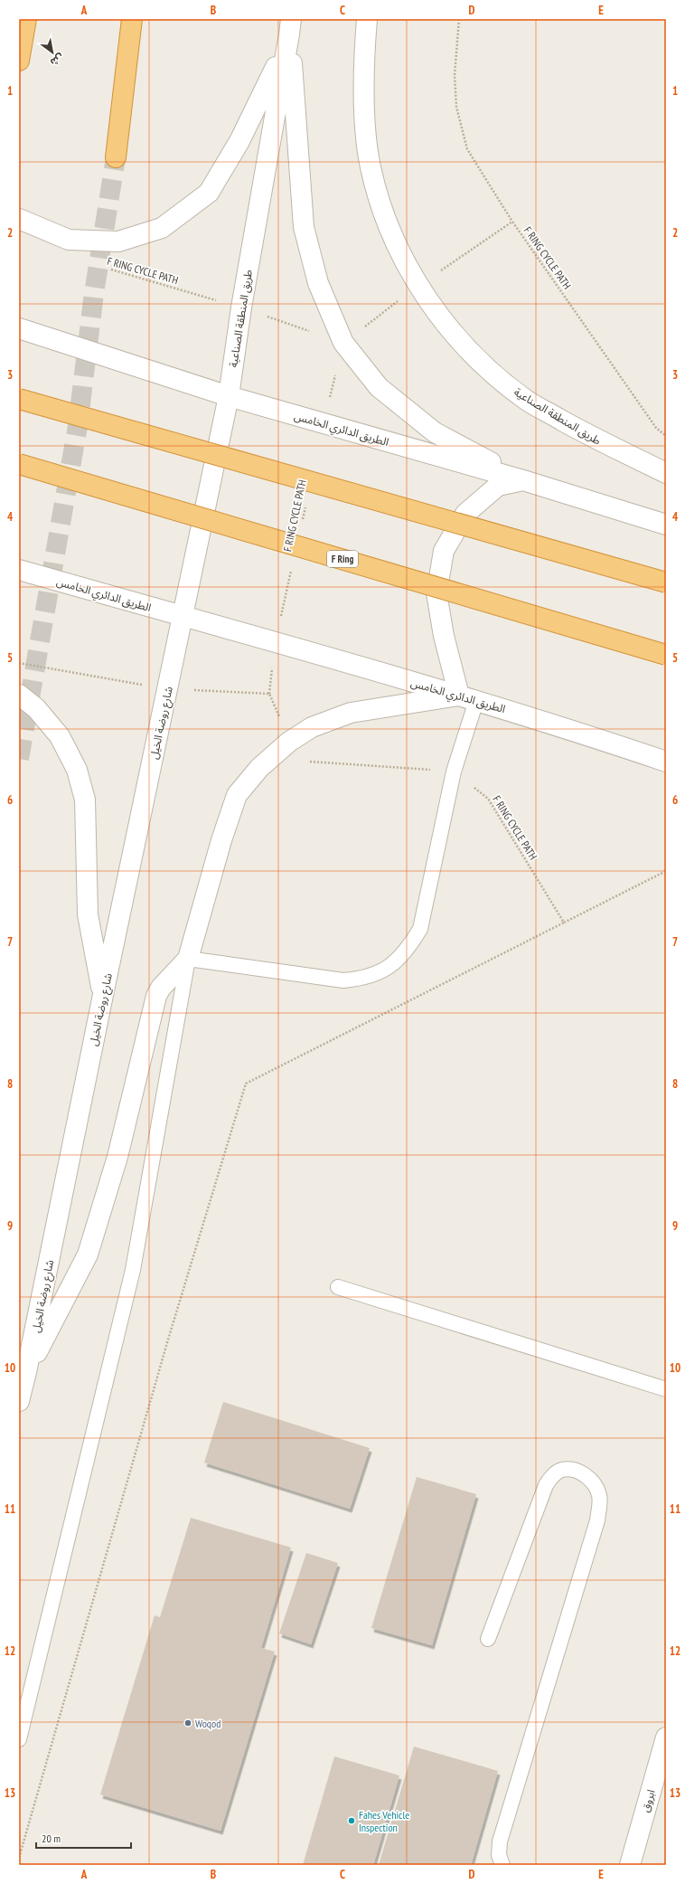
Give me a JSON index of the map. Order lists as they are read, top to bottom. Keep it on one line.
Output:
{"streets":{"highway":["F Ring"],"street":["طريق المنطقة الصناعية","الطريق الدائري الخامس","شارع روضة الخيل","ابروق"],"path":["F RING CYCLE PATH"]},"crossings":[["F RING CYCLE PATH","طريق المنطقة الصناعية"],["F RING CYCLE PATH","الطريق الدائري الخامس"],["طريق المنطقة الصناعية","الطريق الدائري الخامس"],["طريق المنطقة الصناعية","شارع روضة الخيل"],["الطريق الدائري الخامس","شارع روضة الخيل"]],"places":["Woqod","Fahes Vehicle Inspection"],"scale_bar":"20 m","north":"bottom right","grid":{"columns":["A","B","C","D","E"],"rows":["1","2","3","4","5","6","7","8","9","10","11","12","13"]}}
